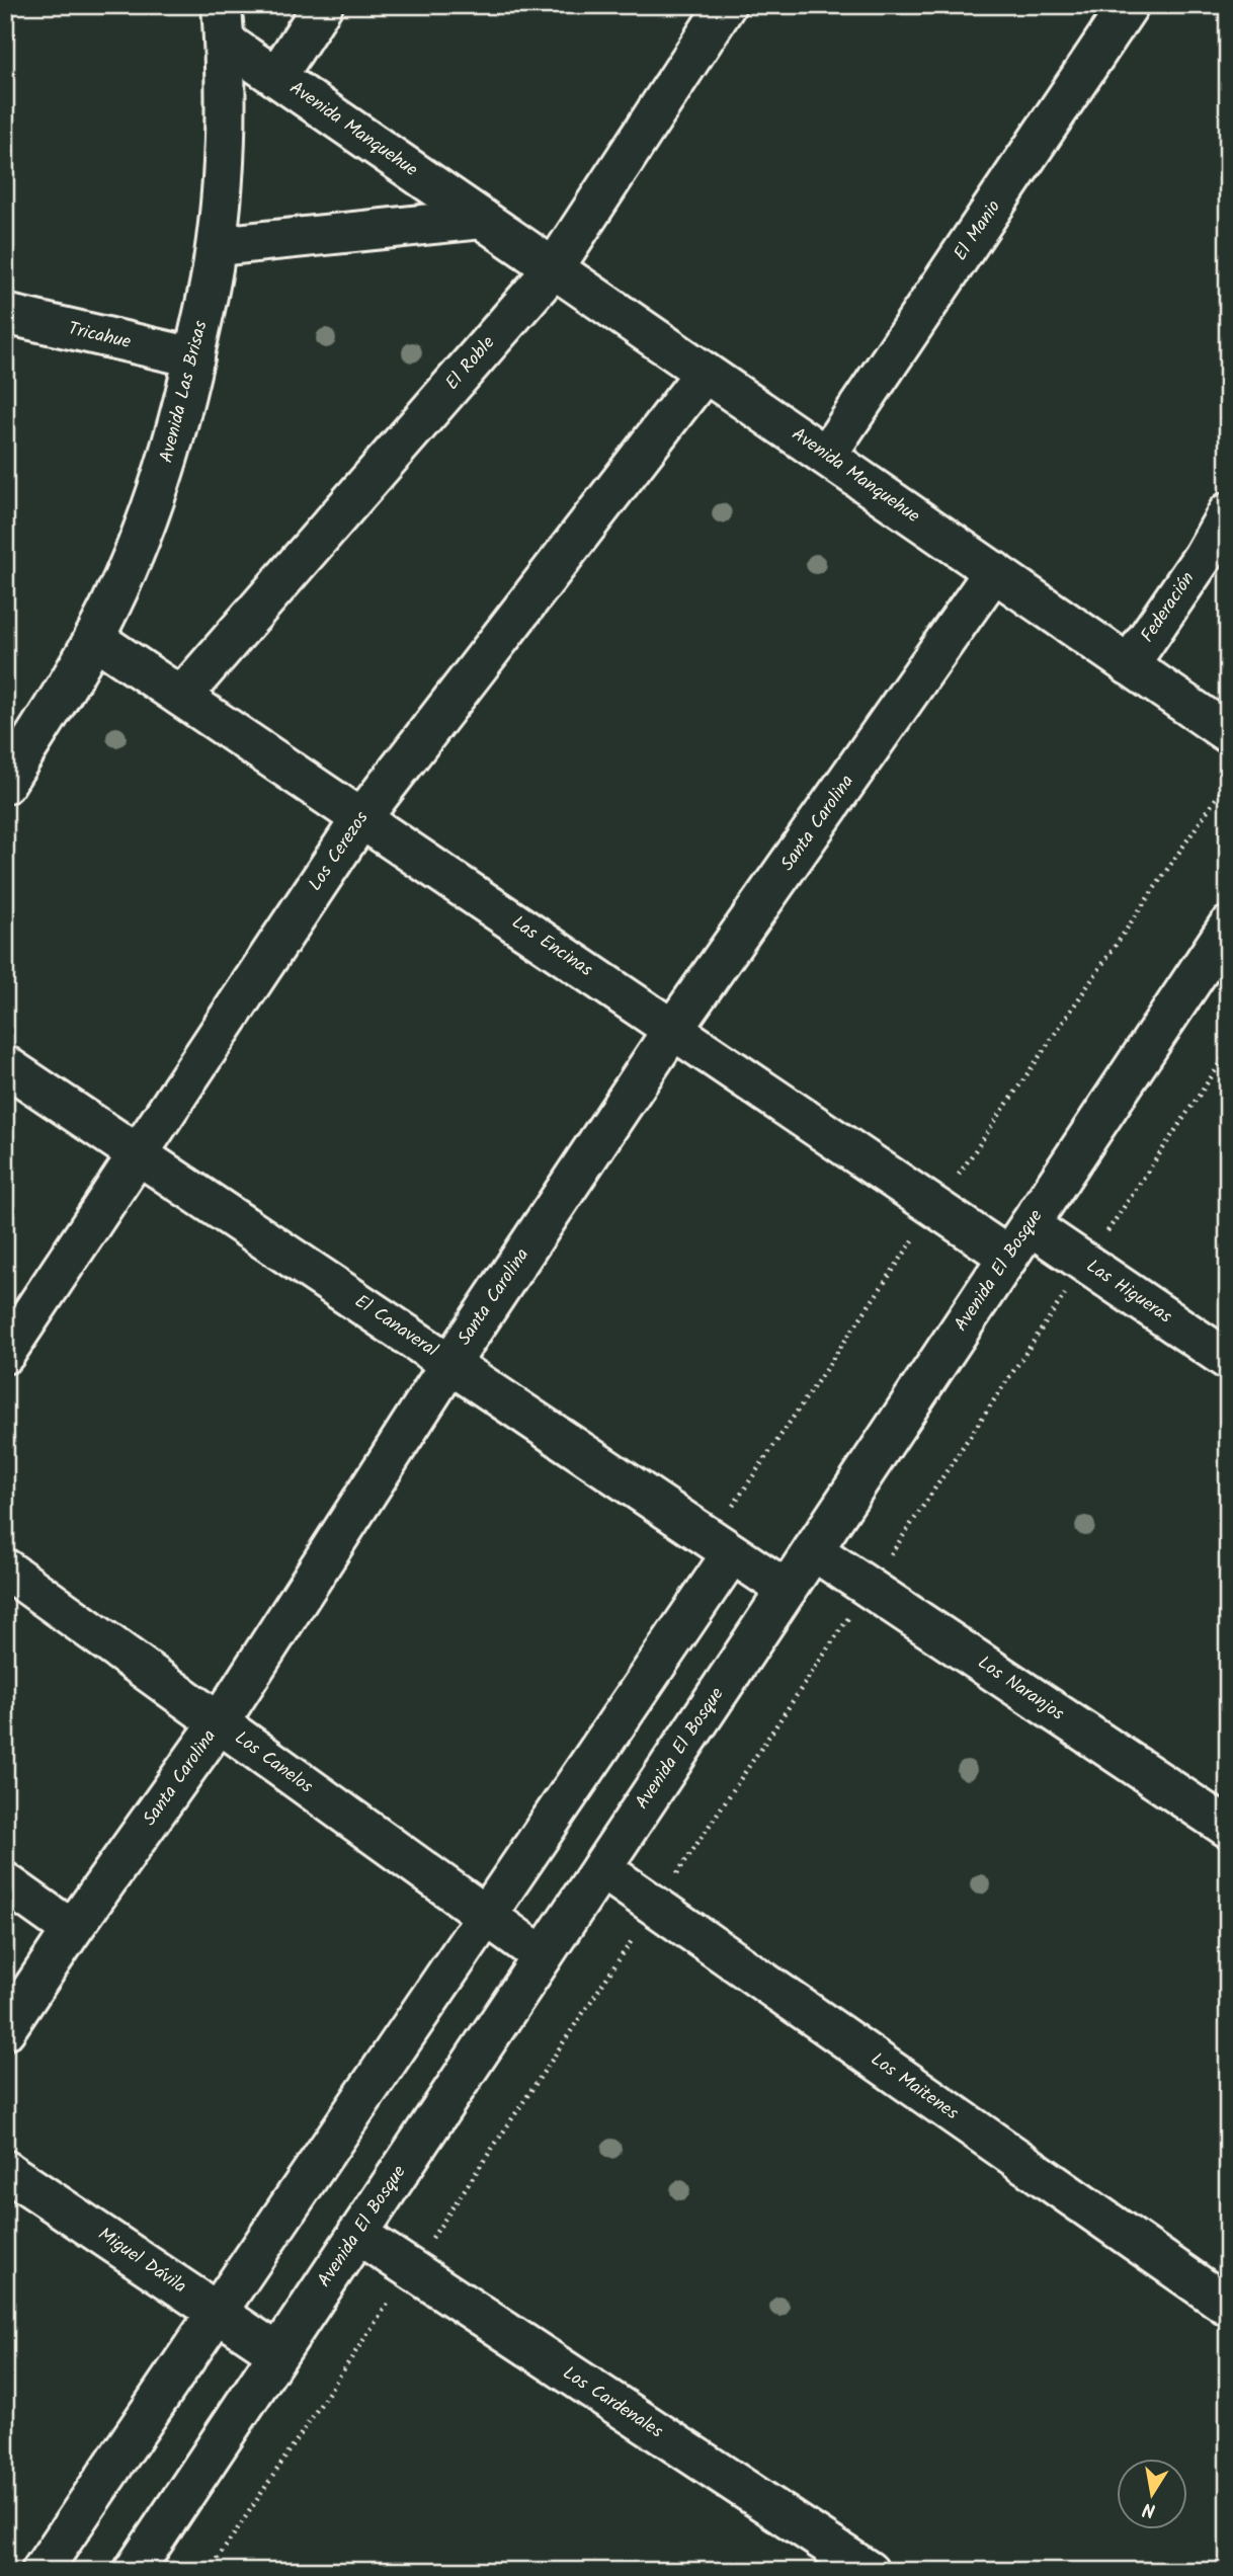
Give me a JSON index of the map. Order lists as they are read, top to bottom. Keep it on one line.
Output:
{"streets":{"street":["Avenida Manquehue","El Manio","Tricahue","El Roble","Avenida Las Brisas","Federación","Santa Carolina","Los Cerezos","Las Encinas","Avenida El Bosque","Las Higueras","El Canaveral","Los Naranjos","Los Canelos","Los Maitenes","Miguel Dávila","Los Cardenales"]},"crossings":[["Avenida Manquehue","El Manio"],["Avenida Manquehue","El Roble"],["Avenida Manquehue","Avenida Las Brisas"],["Avenida Manquehue","Federación"],["Avenida Manquehue","Santa Carolina"],["Avenida Manquehue","Los Cerezos"],["Tricahue","Avenida Las Brisas"],["El Roble","Las Encinas"],["Avenida Las Brisas","Las Encinas"],["Santa Carolina","Las Encinas"],["Santa Carolina","El Canaveral"],["Santa Carolina","Los Canelos"],["Los Cerezos","Las Encinas"],["Los Cerezos","El Canaveral"],["Las Encinas","Avenida El Bosque"],["Las Encinas","Las Higueras"],["Avenida El Bosque","Las Higueras"],["Avenida El Bosque","El Canaveral"],["Avenida El Bosque","Los Naranjos"],["Avenida El Bosque","Los Canelos"],["Avenida El Bosque","Los Maitenes"],["Avenida El Bosque","Miguel Dávila"],["Avenida El Bosque","Los Cardenales"]],"north":"bottom"}
